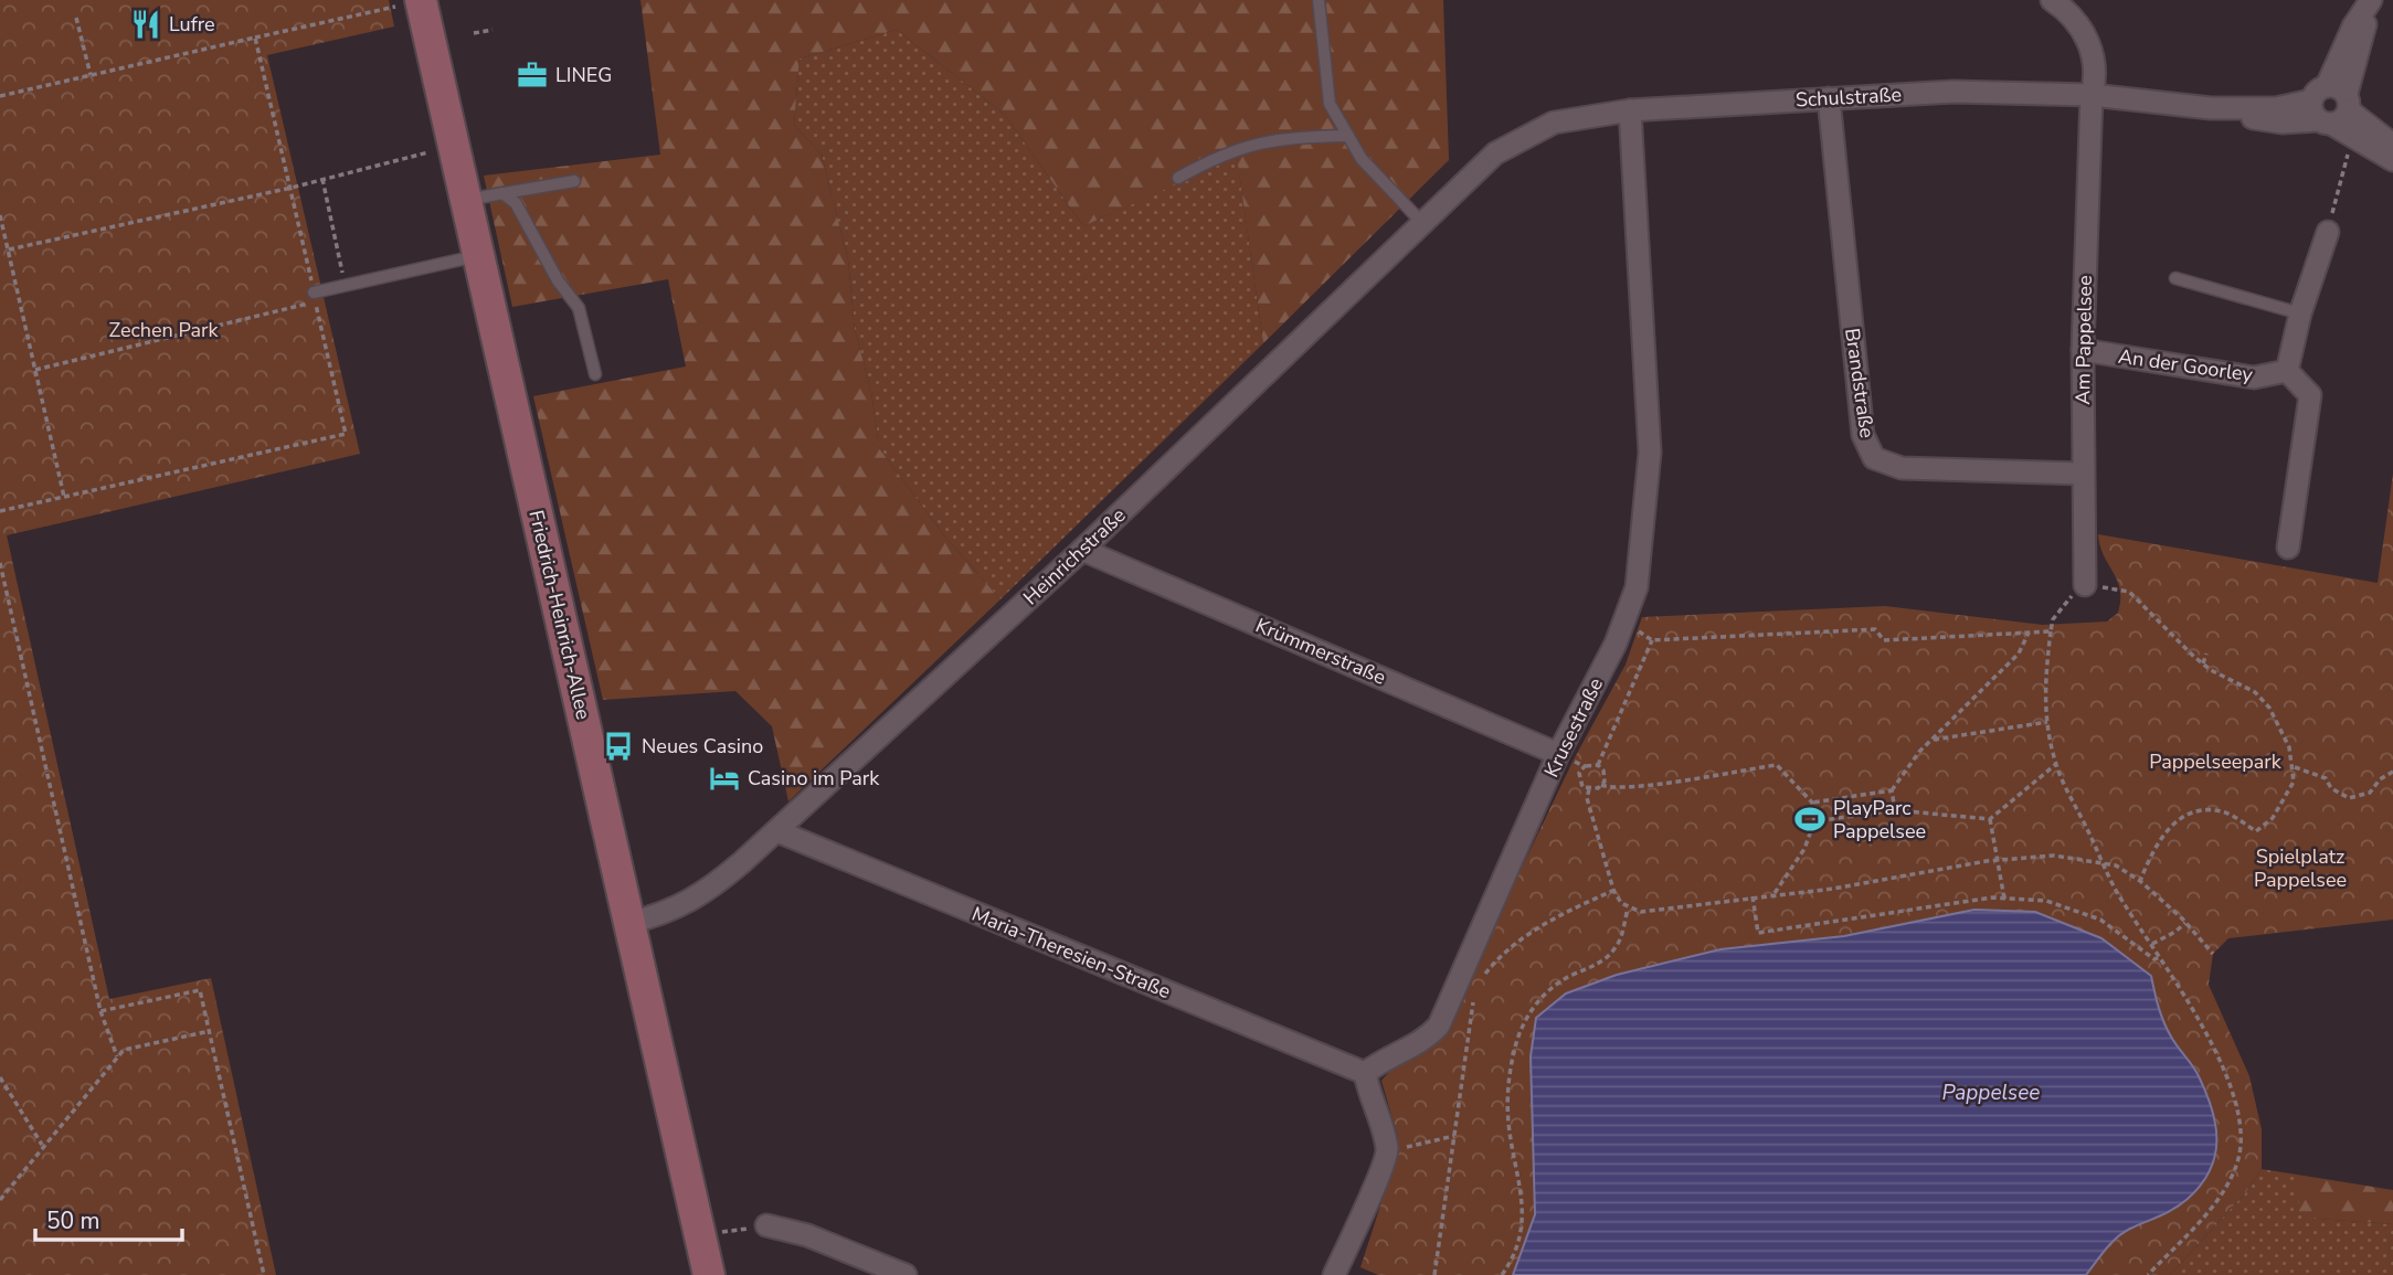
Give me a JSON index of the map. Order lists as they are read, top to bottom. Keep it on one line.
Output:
{"streets":{"main road":["Friedrich-Heinrich-Allee"],"street":["Schulstraße","Am Pappelsee","An der Goorley","Brandstraße","Heinrichstraße","Krümmerstraße","Krusestraße","Maria-Theresien-Straße"]},"crossings":[["Schulstraße","Am Pappelsee"],["Schulstraße","Brandstraße"],["Schulstraße","Heinrichstraße"],["Schulstraße","Krusestraße"],["Am Pappelsee","An der Goorley"],["Am Pappelsee","Brandstraße"],["Heinrichstraße","Friedrich-Heinrich-Allee"],["Heinrichstraße","Krümmerstraße"],["Heinrichstraße","Maria-Theresien-Straße"],["Krümmerstraße","Krusestraße"],["Krusestraße","Maria-Theresien-Straße"]],"water":["Pappelsee"],"parks":["Zechen Park","Pappelseepark","Spielplatz Pappelsee"],"places":{"restaurant":["Lufre"],"office":["LINEG"],"bus stop":["Neues Casino"],"hotel":["Casino im Park"],"sports":["PlayParc Pappelsee"]},"scale_bar":"50 m"}
